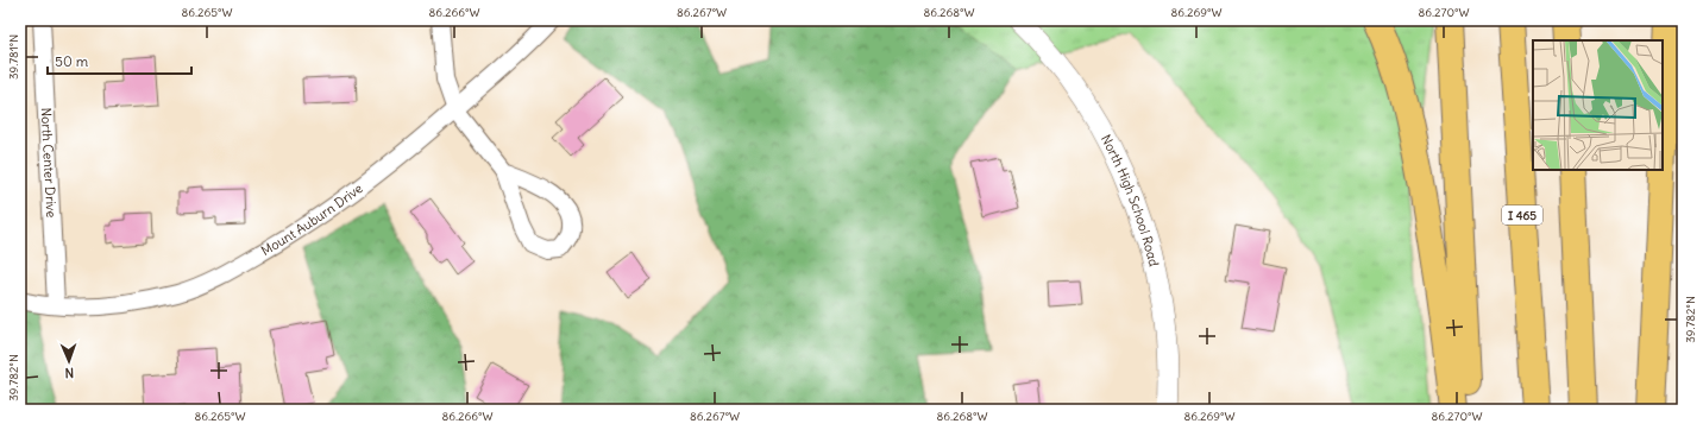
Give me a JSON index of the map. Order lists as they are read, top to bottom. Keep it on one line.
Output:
{"streets":{"highway":["I 465"],"street":["North Center Drive","North High School Road","Mount Auburn Drive"]},"crossings":[["North Center Drive","Mount Auburn Drive"]],"scale_bar":"50 m","north":"bottom","coordinates":["86.265°W","86.266°W","86.267°W","86.268°W","86.269°W","86.270°W","39.781°N","39.782°N"]}
